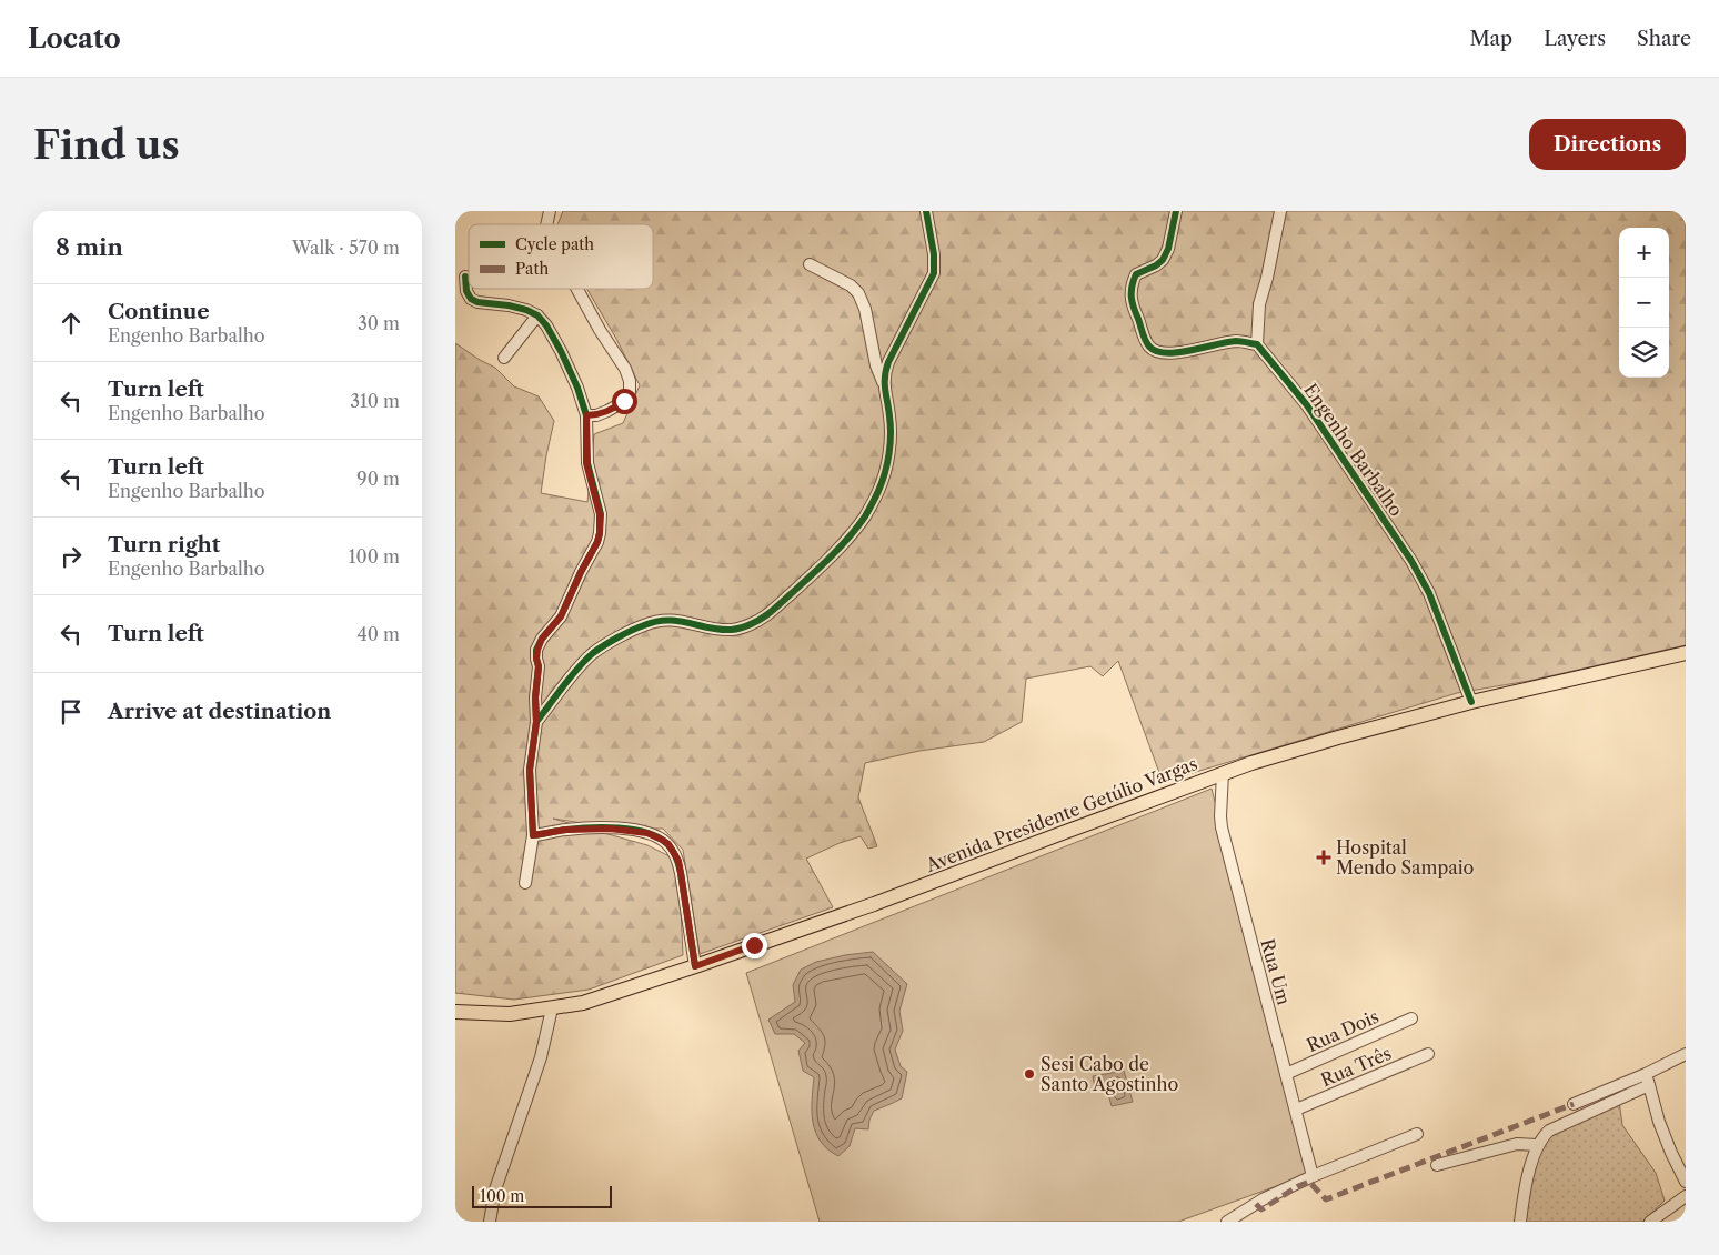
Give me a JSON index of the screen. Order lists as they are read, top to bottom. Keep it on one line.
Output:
{"streets":{"main road":["Avenida Presidente Getúlio Vargas"],"street":["Engenho Barbalho","Rua Um","Rua Dois","Rua Três"]},"crossings":[["Engenho Barbalho","Avenida Presidente Getúlio Vargas"],["Avenida Presidente Getúlio Vargas","Rua Um"],["Rua Um","Rua Dois"],["Rua Um","Rua Três"]],"places":{"health":["Hospital Mendo Sampaio"],"other":["Sesi Cabo de Santo Agostinho"]},"legend":["Cycle path","Path"],"scale_bar":"100 m","page":{"header":"Locato","nav":["Map","Layers","Share"],"buttons":"Directions","title":"Find us","heading":["8 min","Walk · 570 m"],"map_buttons":["+","−"],"list":[["Continue","Engenho Barbalho","30 m"],["Turn left","Engenho Barbalho","310 m"],["Turn left","Engenho Barbalho","90 m"],["Turn right","Engenho Barbalho","100 m"],["Turn left","40 m"],"Arrive at destination"],"scale":"100 m"}}
